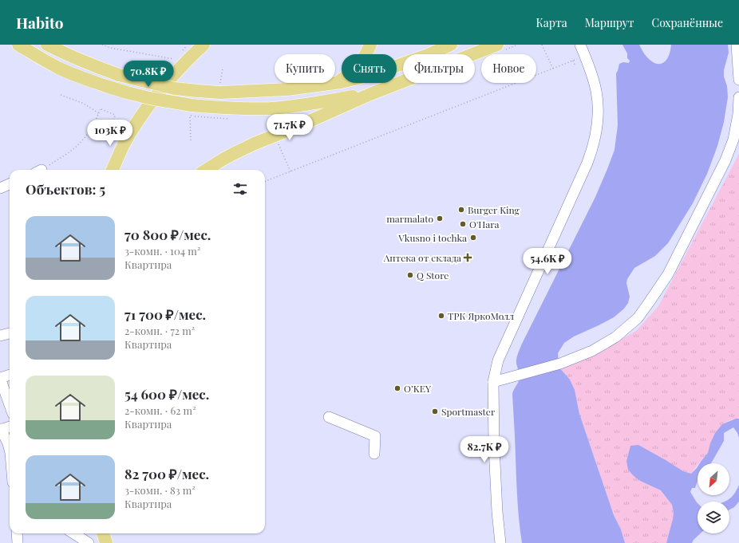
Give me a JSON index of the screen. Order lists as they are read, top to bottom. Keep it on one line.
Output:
{"places":{"other":["Burger King","marmalato","O'Hara","Vkusno i tochka","Q Store","ТРК ЯркоМолл","O’KEY","Sportmaster"],"health":["Аптека от склада"]},"north":"bottom left","page":{"header":"Habito","nav":["Карта","Маршрут","Сохранённые"],"chip":["Купить","Снять","Фильтры","Новое"],"price":["70.8K ₽","71.7K ₽","103K ₽","54.6K ₽","82.7K ₽"],"heading":"Объектов: 5","list":[{"name":"70 800 ₽/мес.","note":"3-комн. · 104 m² · Квартира"},{"name":"71 700 ₽/мес.","note":"2-комн. · 72 m² · Квартира"},{"name":"54 600 ₽/мес.","note":"2-комн. · 62 m² · Квартира"},{"name":"82 700 ₽/мес.","note":"3-комн. · 83 m² · Квартира"}]}}
